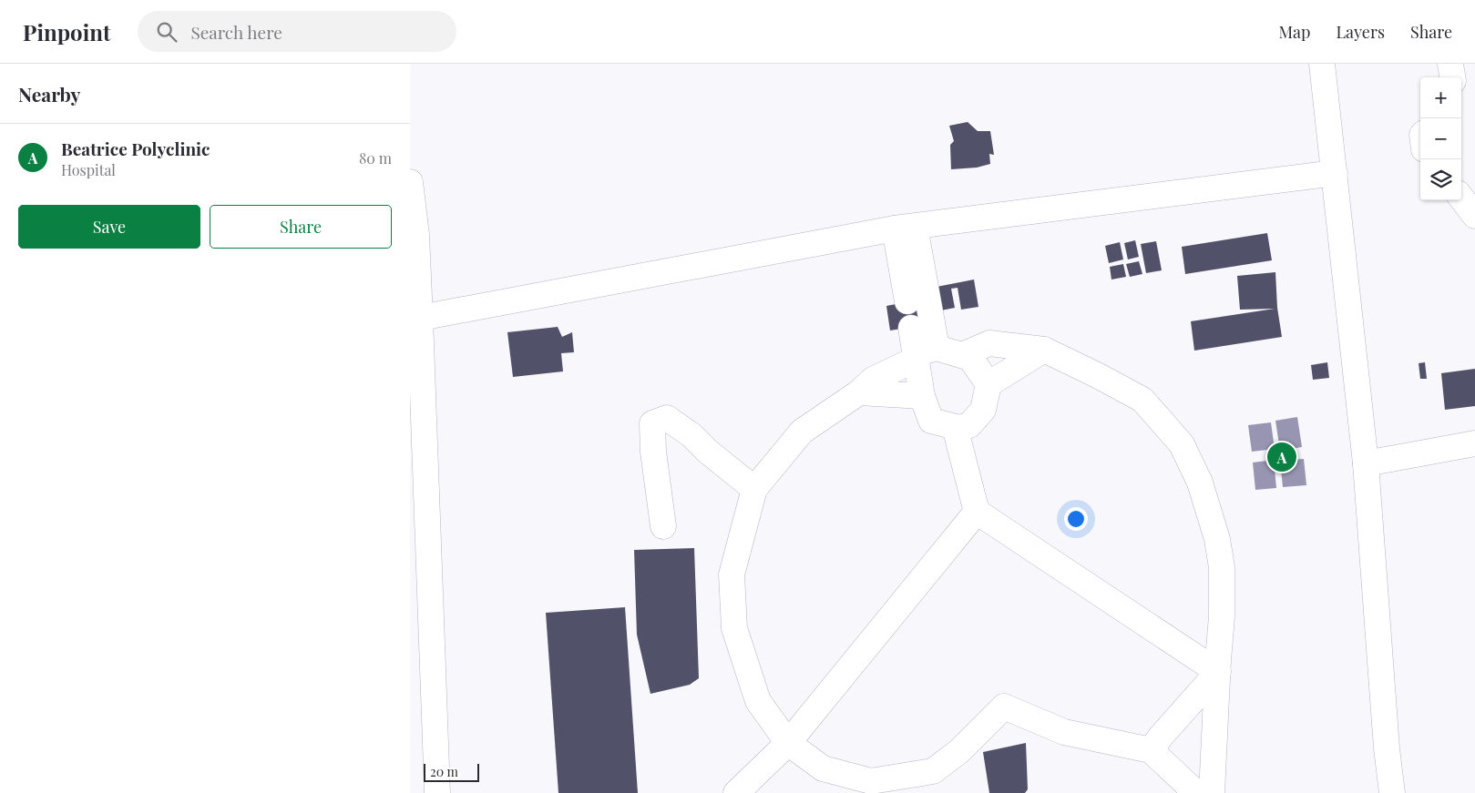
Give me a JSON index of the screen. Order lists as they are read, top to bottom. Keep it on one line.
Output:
{"scale_bar":"20 m","page":{"header":"Pinpoint","search":"Search here","nav":["Map","Layers","Share"],"heading":"Nearby","map_buttons":["+","−"],"list":[{"mark":"A","name":"Beatrice Polyclinic","note":"Hospital","value":"80 m"}],"buttons":["Save","Share"],"pins":"A","scale":"20 m"}}
